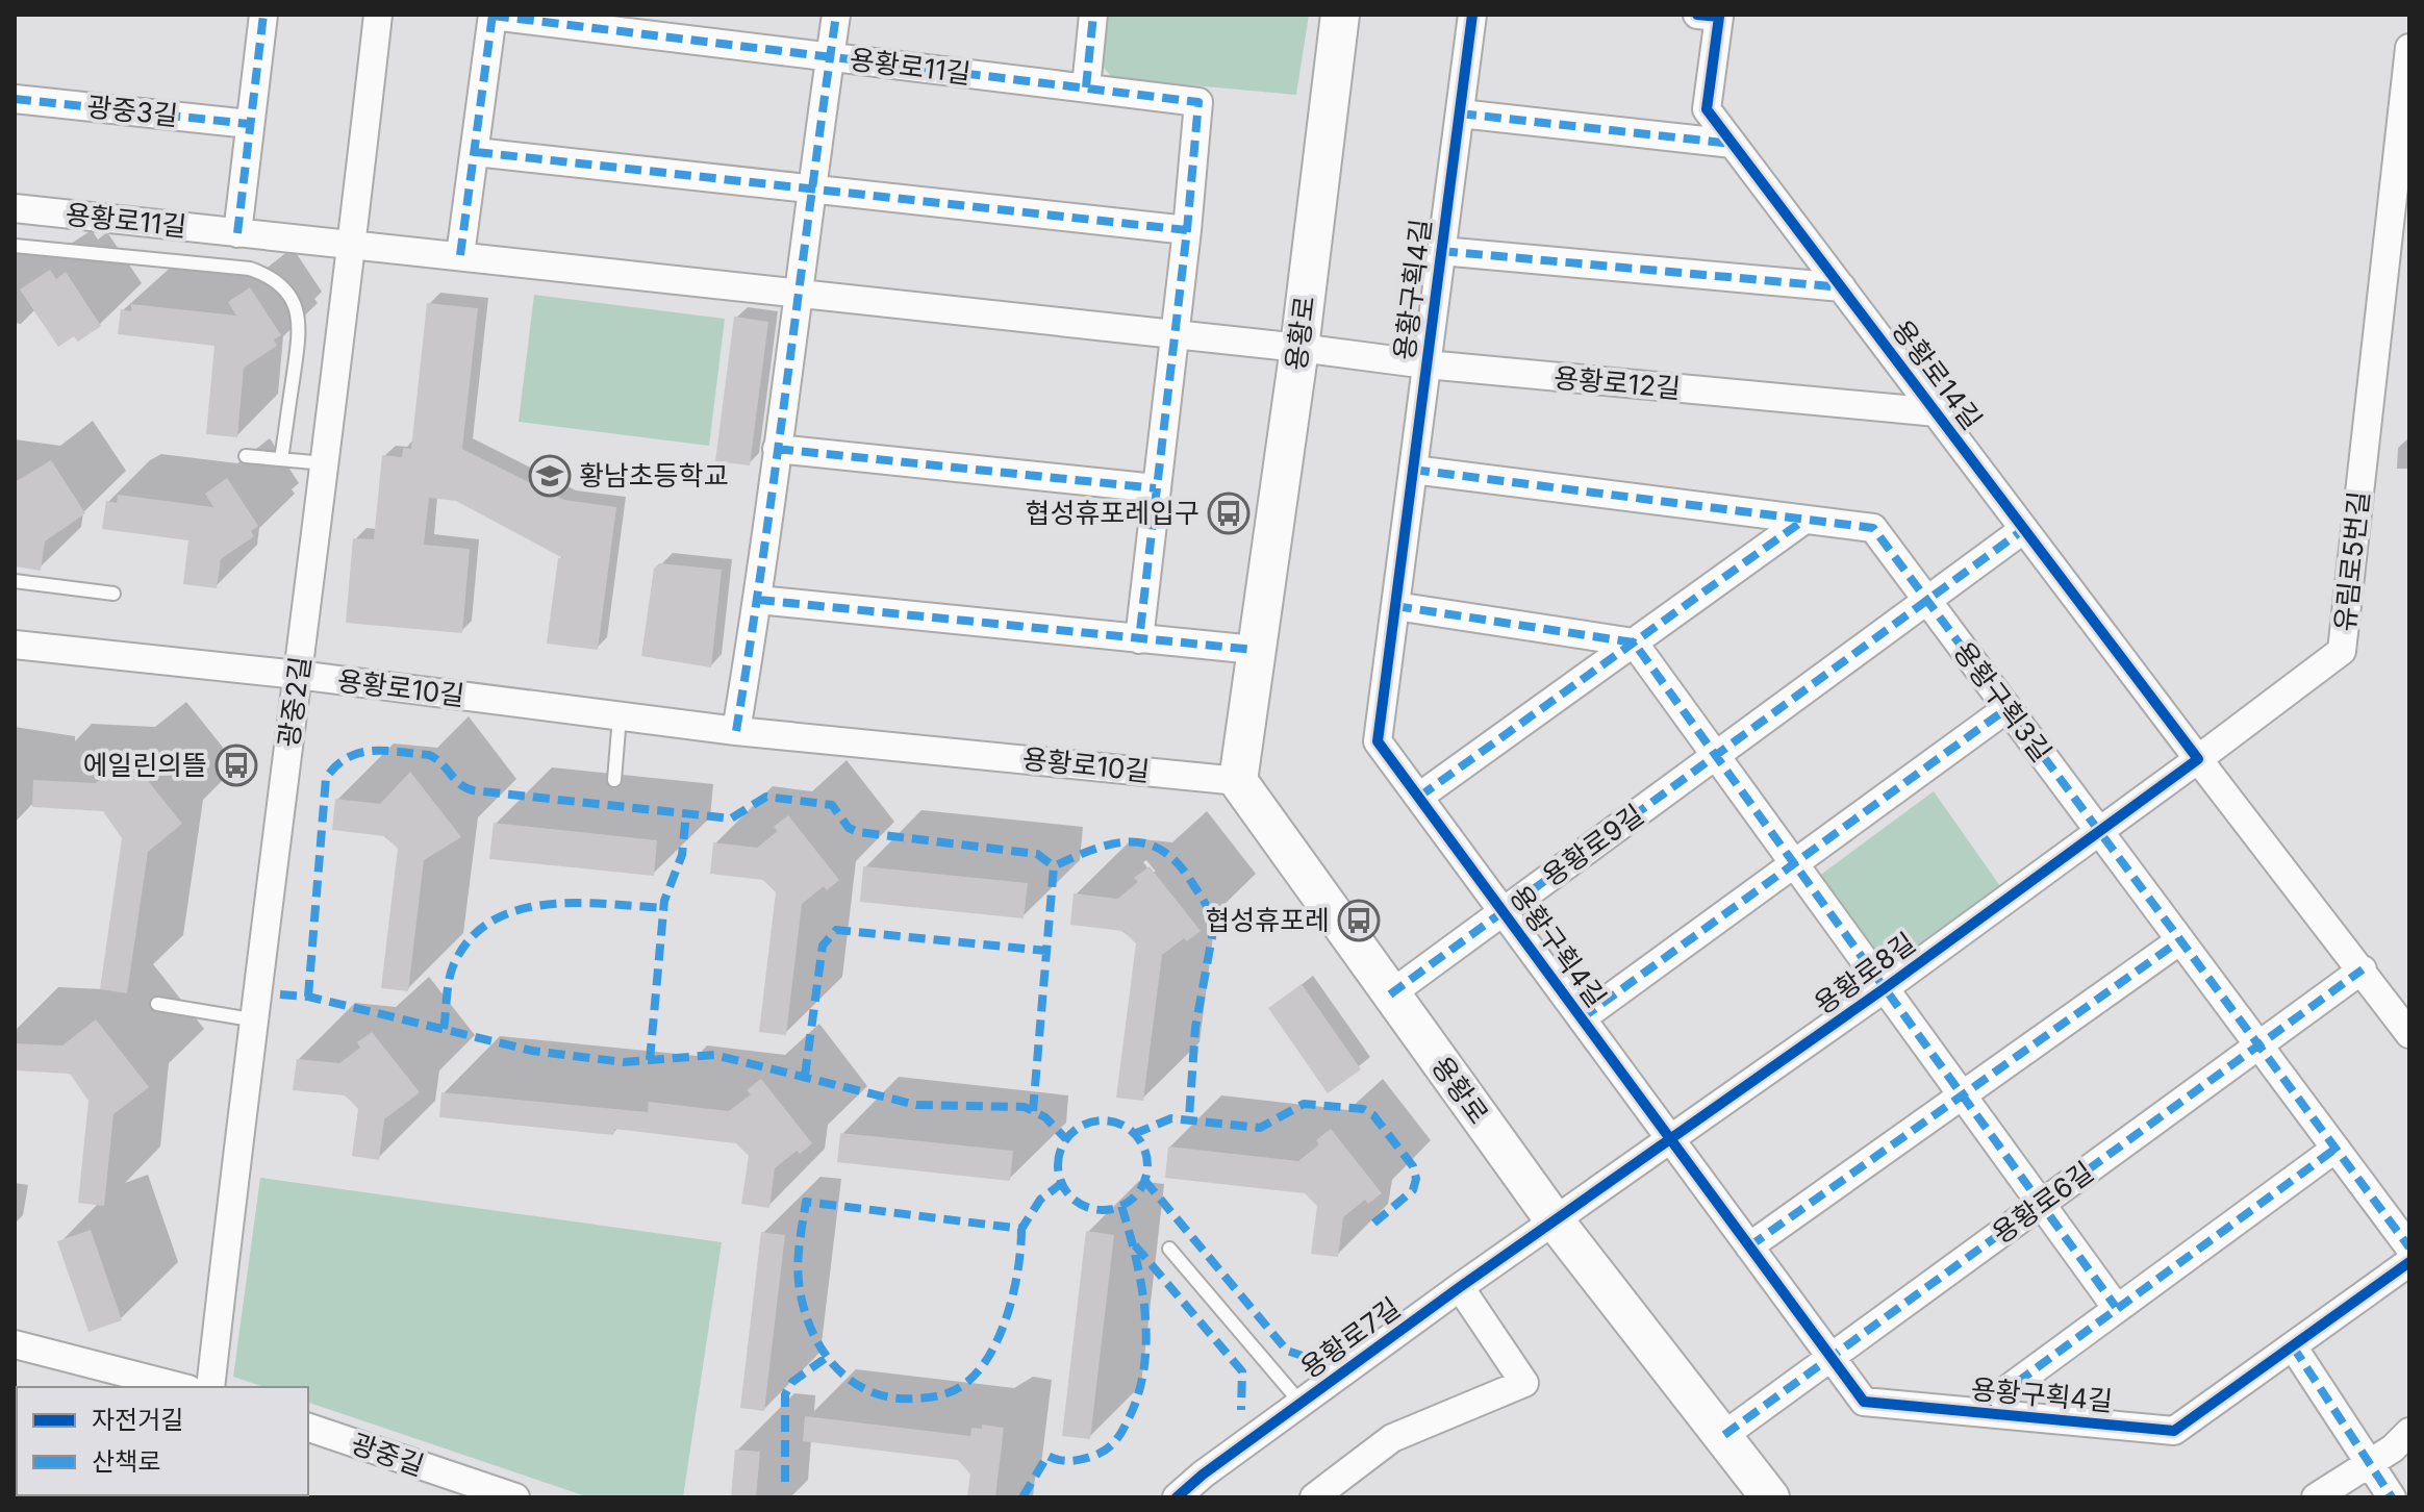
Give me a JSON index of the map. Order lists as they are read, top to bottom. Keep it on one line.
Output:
{"streets":{"street":["용황로11길","광중3길","용황구획4길","용황로","용황로14길","용황로12길","유림로5번길","용황로10길","광중2길","용황구획3길","용황로9길","용황로8길","용황로6길","용황로7길","광중길"]},"crossings":[["용황로11길","용황로"],["용황로11길","용황로12길"],["용황로11길","광중2길"],["용황구획4길","용황로12길"],["용황구획4길","용황구획3길"],["용황구획4길","용황로9길"],["용황구획4길","용황로8길"],["용황구획4길","용황로6길"],["용황로","용황로12길"],["용황로","용황로10길"],["용황로","용황로9길"],["용황로","용황로8길"],["용황로","용황로6길"],["용황로","용황로7길"],["용황로14길","용황로12길"],["용황로14길","유림로5번길"],["용황로14길","용황로9길"],["용황로14길","용황로8길"],["유림로5번길","용황로8길"],["용황로10길","광중2길"],["용황구획3길","용황로9길"],["용황구획3길","용황로8길"],["용황구획3길","용황로6길"],["용황로8길","용황로7길"]],"places":{"school or university":["황남초등학교"],"bus stop":["협성휴포레입구","에일린의뜰","협성휴포레"]},"legend":["자전거길","산책로"]}
